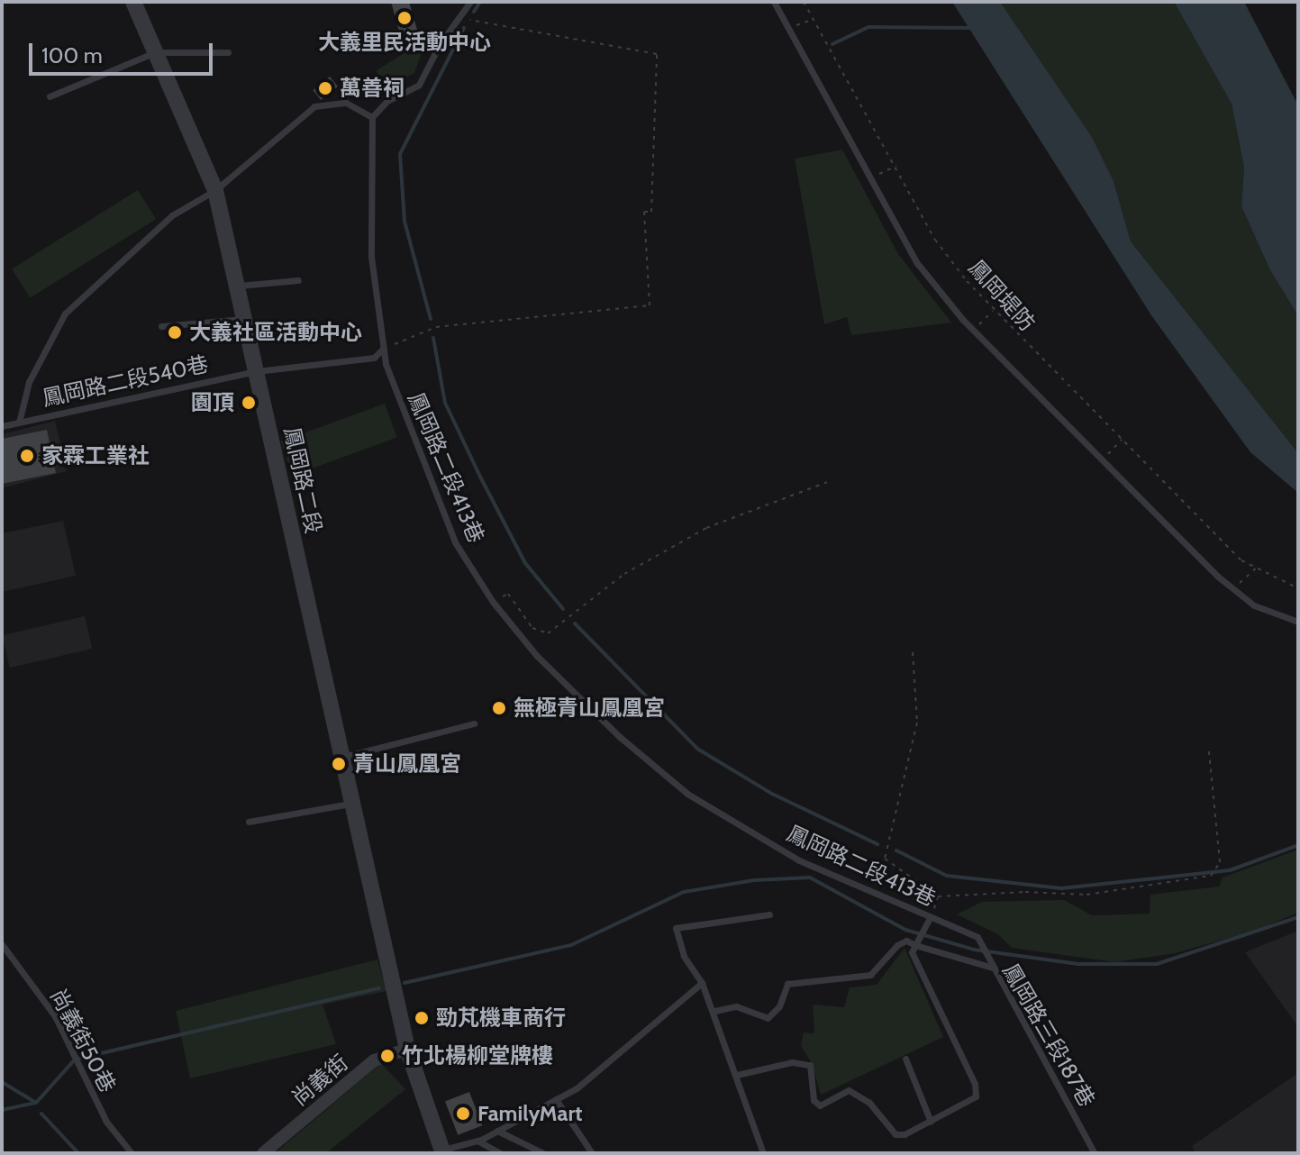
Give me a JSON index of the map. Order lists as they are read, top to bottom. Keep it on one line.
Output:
{"streets":{"street":["鳳岡路二段","尚義街"],"lane":["鳳岡路二段540巷","鳳岡路二段413巷","鳳岡路三段187巷","尚義街50巷"],"path":["鳳岡堤防"]},"crossings":[["鳳岡路二段540巷","鳳岡路二段413巷"],["鳳岡路二段540巷","鳳岡路二段"],["鳳岡路二段413巷","鳳岡路三段187巷"],["鳳岡路二段","尚義街"]],"places":["大義里民活動中心","萬善祠","大義社區活動中心","園頂","家霖工業社","無極青山鳳凰宮","青山鳳凰宮","勁芃機車商行","竹北楊柳堂牌樓","FamilyMart"],"scale_bar":"100 m"}
